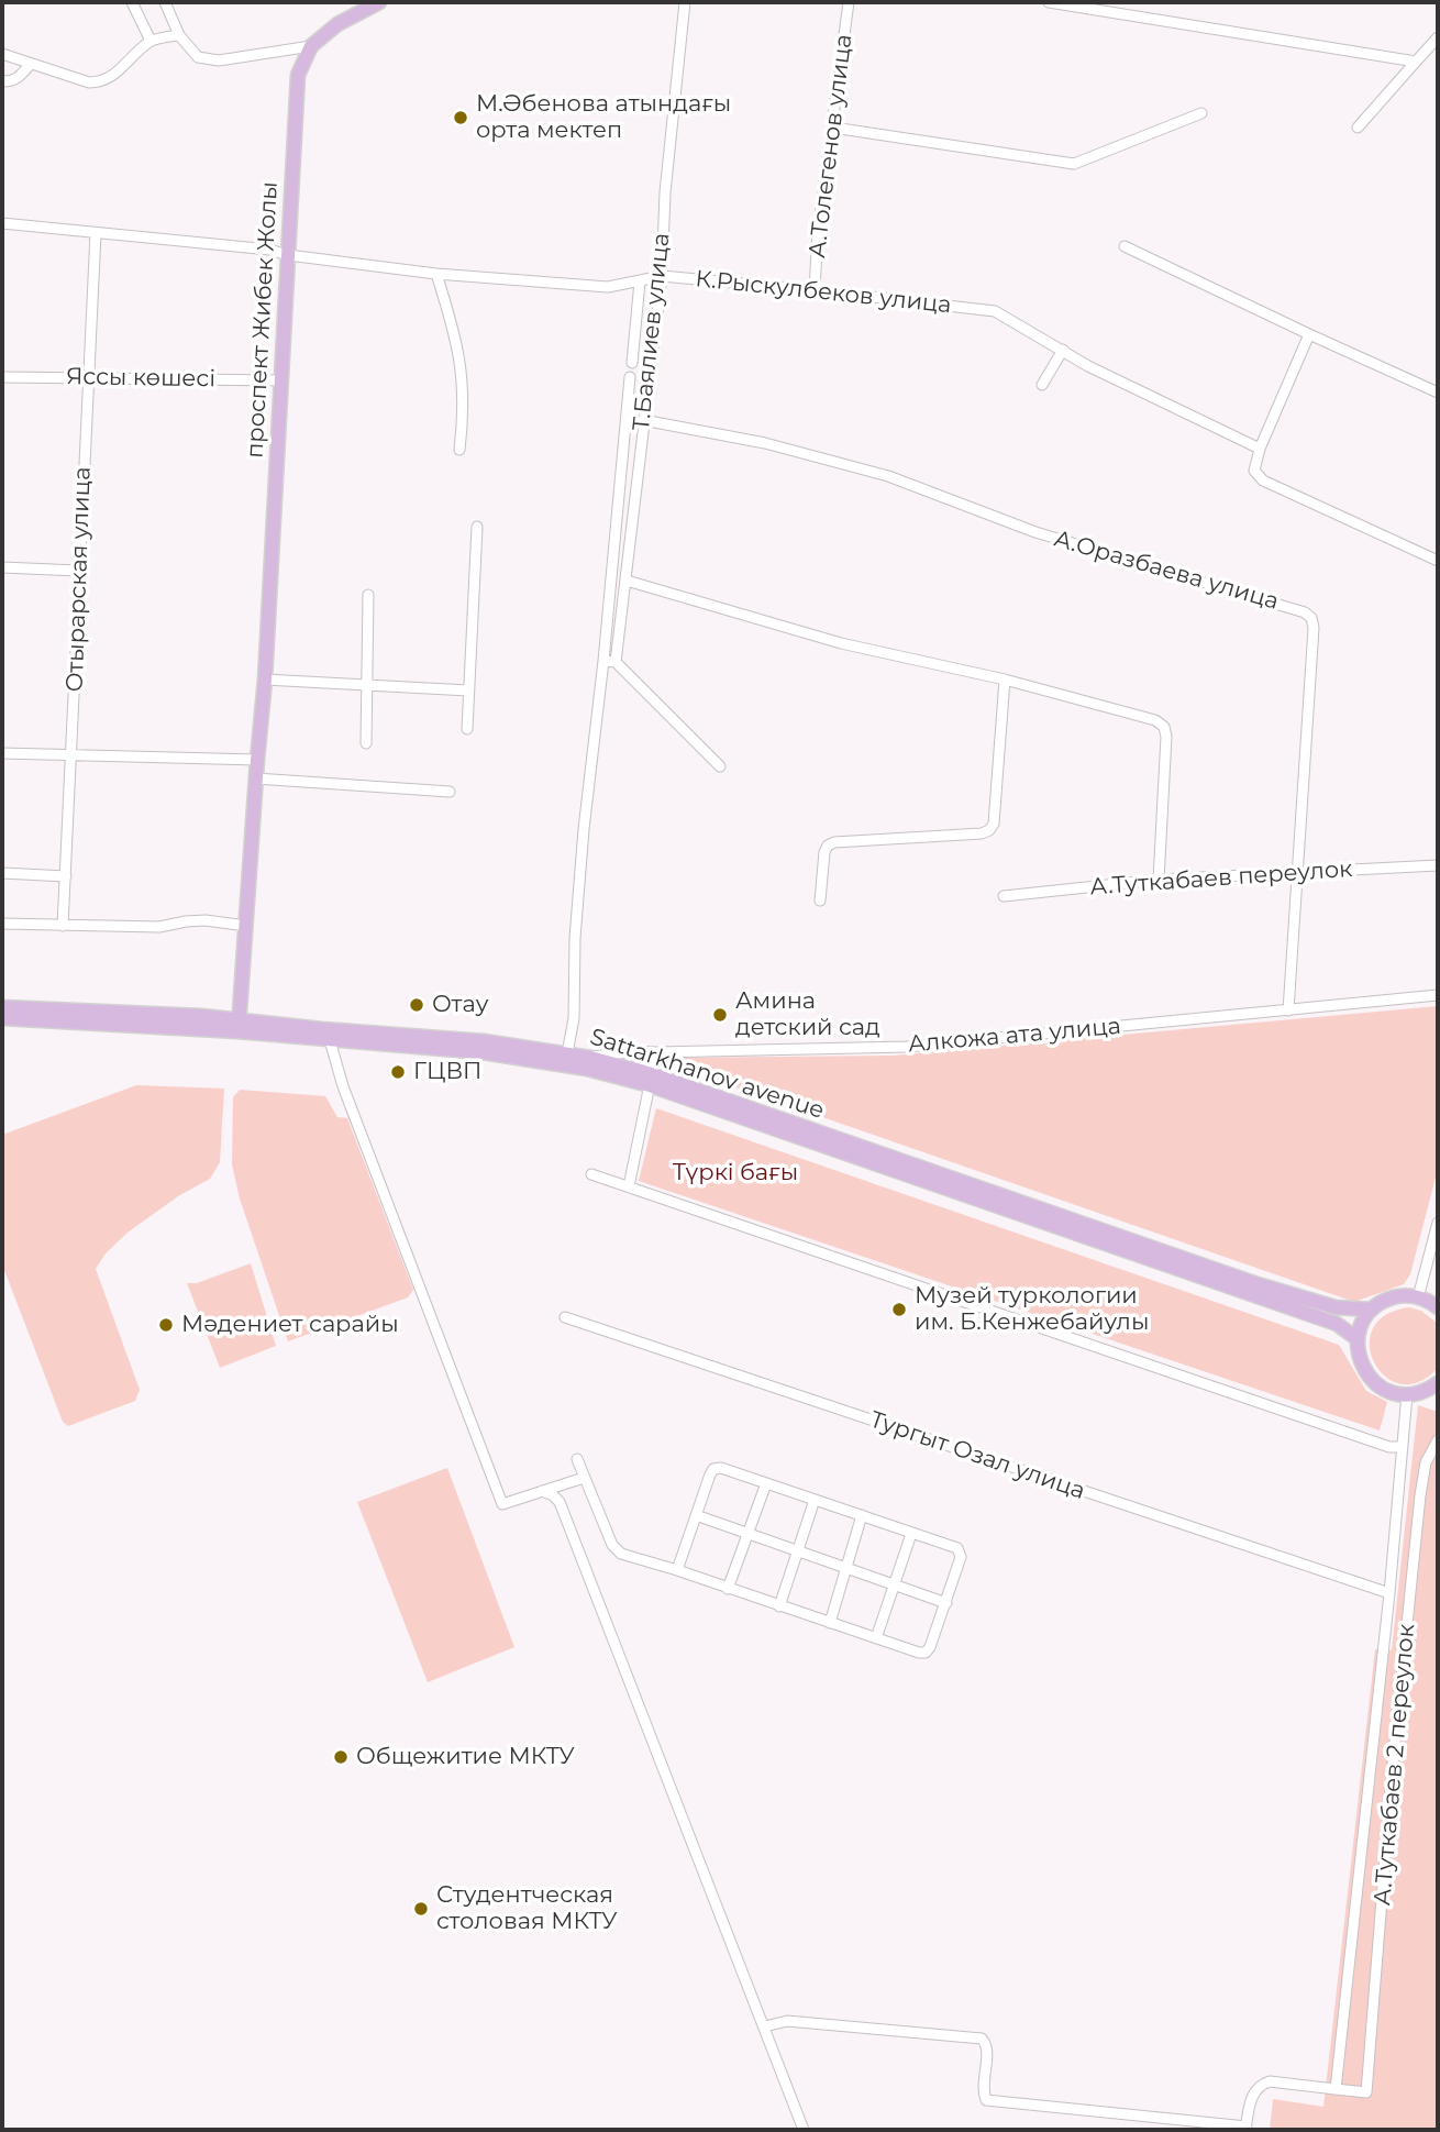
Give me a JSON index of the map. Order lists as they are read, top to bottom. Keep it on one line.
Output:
{"streets":{"main road":["проспект Жибек Жолы","Sattarkhanov avenue"],"street":["А.Толегенов улица","К.Рыскулбеков улица","Т.Баялиев улица","Яссы көшесі","А.Оразбаева улица","Отырарская улица","А.Туткабаев переулок","Алкожа ата улица","Тургыт Озал улица","А.Туткабаев 2 переулок"]},"crossings":[["А.Толегенов улица","К.Рыскулбеков улица"],["К.Рыскулбеков улица","проспект Жибек Жолы"],["К.Рыскулбеков улица","Т.Баялиев улица"],["К.Рыскулбеков улица","Отырарская улица"],["проспект Жибек Жолы","Яссы көшесі"],["проспект Жибек Жолы","Sattarkhanov avenue"],["Т.Баялиев улица","А.Оразбаева улица"],["Т.Баялиев улица","Sattarkhanov avenue"],["Яссы көшесі","Отырарская улица"],["А.Оразбаева улица","А.Туткабаев переулок"],["А.Оразбаева улица","Алкожа ата улица"],["Алкожа ата улица","Sattarkhanov avenue"]],"parks":["Түркі бағы"],"places":["М.Әбенова атындағы орта мектеп","Отау","Амина детский сад","ГЦВП","Музей туркологии им. Б.Кенжебайулы","Мәдениет сарайы","Общежитие МКТУ","Студентческая столовая МКТУ"]}
